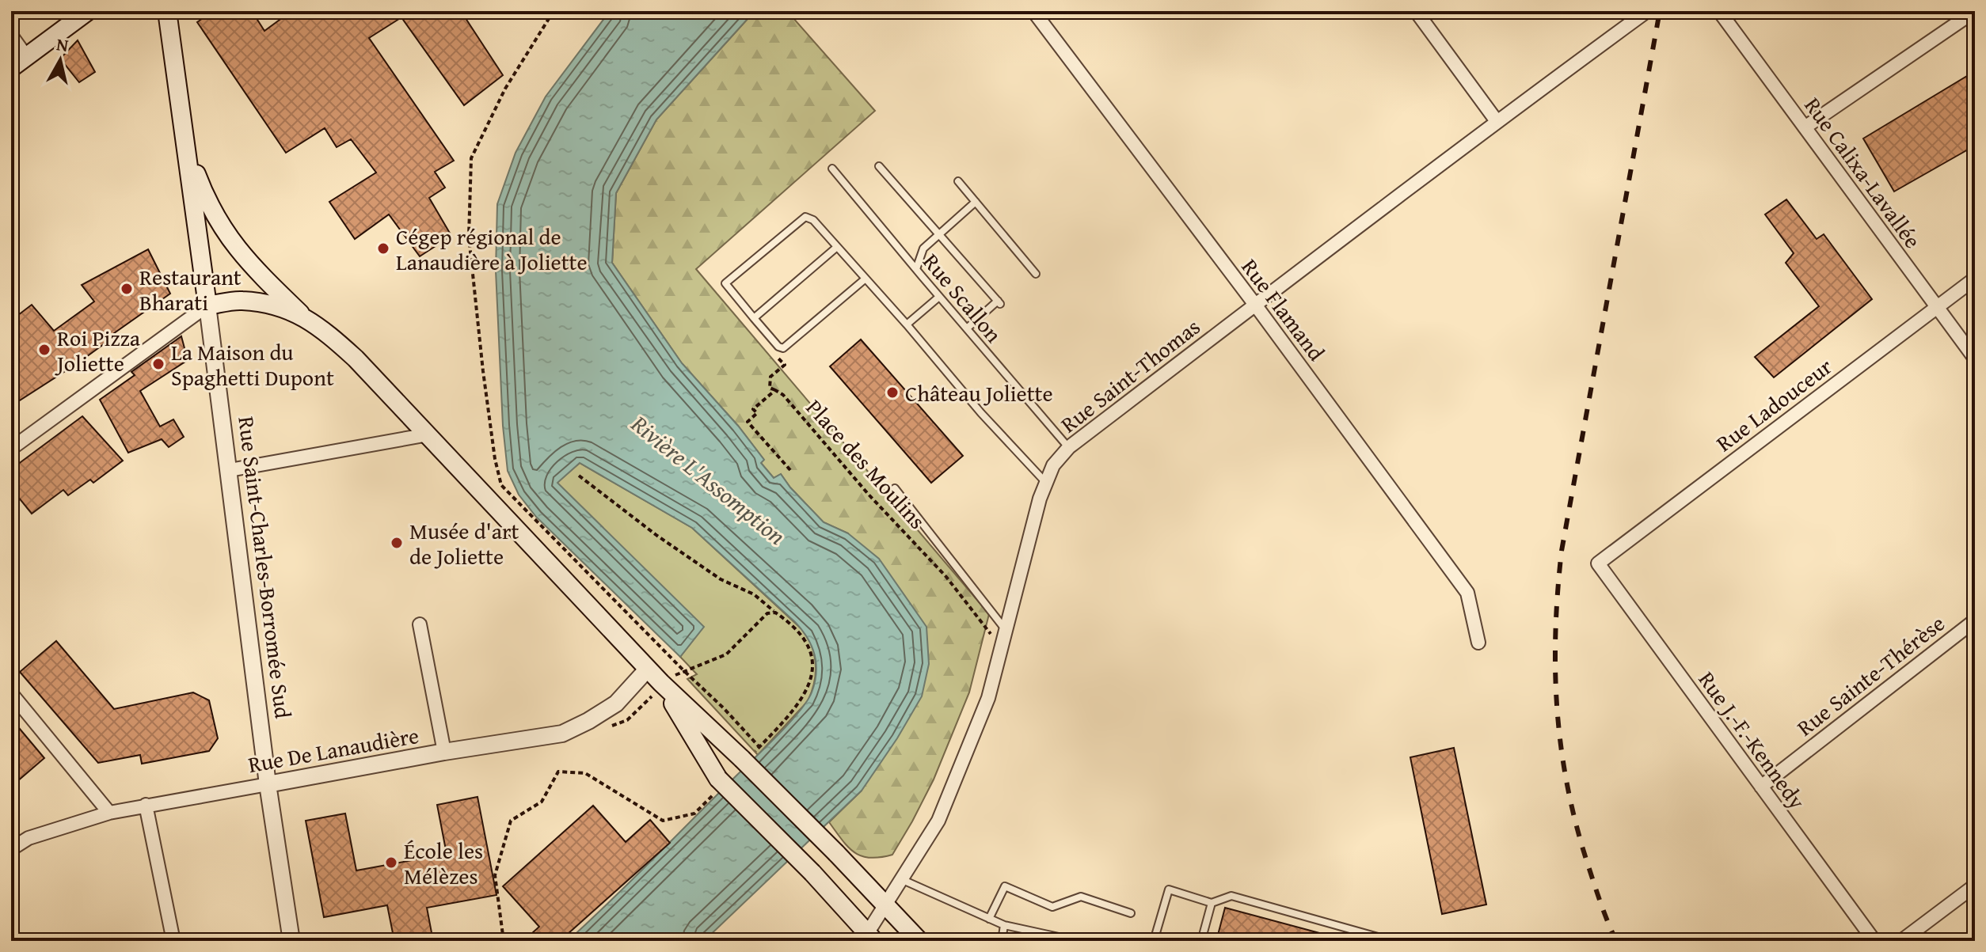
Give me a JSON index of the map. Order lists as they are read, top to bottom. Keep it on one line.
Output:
{"streets":{"main road":["Rue Saint-Charles-Borromée Sud"],"street":["Rue Calixa-Lavallée","Rue Flamand","Rue Saint-Thomas","Rue Ladouceur","Rue Sainte-Thérèse","Rue J.-F.-Kennedy","Rue De Lanaudière"],"lane":["Rue Scallon"],"path":["Place des Moulins"]},"crossings":[["Rue Calixa-Lavallée","Rue Ladouceur"],["Rue Scallon","Rue Saint-Thomas"],["Rue Flamand","Rue Saint-Thomas"],["Rue Saint-Thomas","Place des Moulins"],["Rue Ladouceur","Rue J.-F.-Kennedy"],["Rue Saint-Charles-Borromée Sud","Rue De Lanaudière"],["Rue Sainte-Thérèse","Rue J.-F.-Kennedy"]],"water":["Rivière L'Assomption"],"places":["Cégep régional de Lanaudière à Joliette","Restaurant Bharati","Roi Pizza Joliette","La Maison du Spaghetti Dupont","Château Joliette","Musée d'art de Joliette","École les Mélèzes"],"north":"top"}
